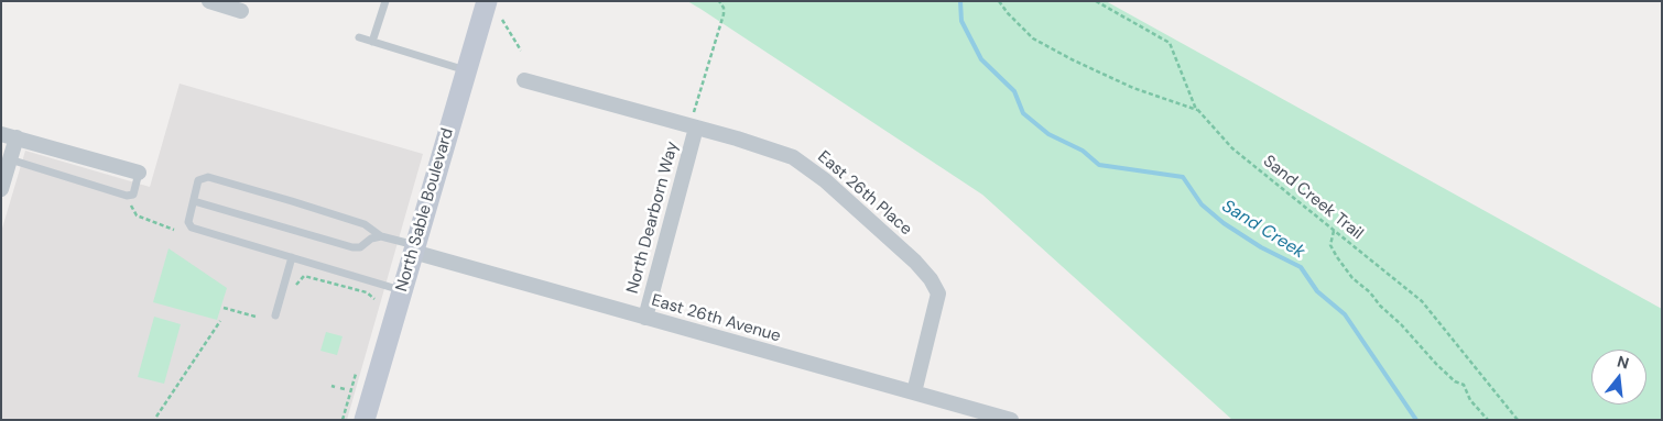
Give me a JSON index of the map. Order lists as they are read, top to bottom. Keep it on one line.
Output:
{"streets":{"street":["East 26th Place","North Sable Boulevard","North Dearborn Way","East 26th Avenue"],"path":["Sand Creek Trail"]},"crossings":[["East 26th Place","North Dearborn Way"],["East 26th Place","East 26th Avenue"],["North Sable Boulevard","East 26th Avenue"],["North Dearborn Way","East 26th Avenue"]],"water":["Sand Creek"],"north":"top"}
